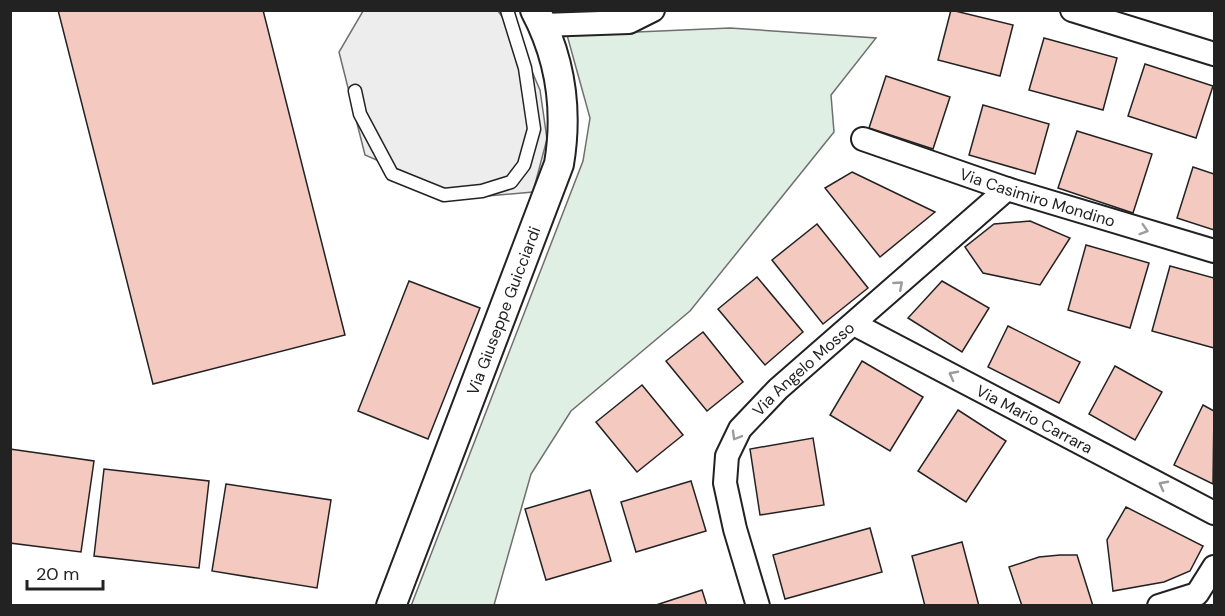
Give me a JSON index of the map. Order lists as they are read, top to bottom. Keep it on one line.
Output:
{"streets":{"street":["Via Casimiro Mondino","Via Giuseppe Guicciardi","Via Angelo Mosso","Via Mario Carrara"]},"crossings":[["Via Casimiro Mondino","Via Angelo Mosso"],["Via Angelo Mosso","Via Mario Carrara"]],"one_way":["Via Mario Carrara"],"scale_bar":"20 m"}
